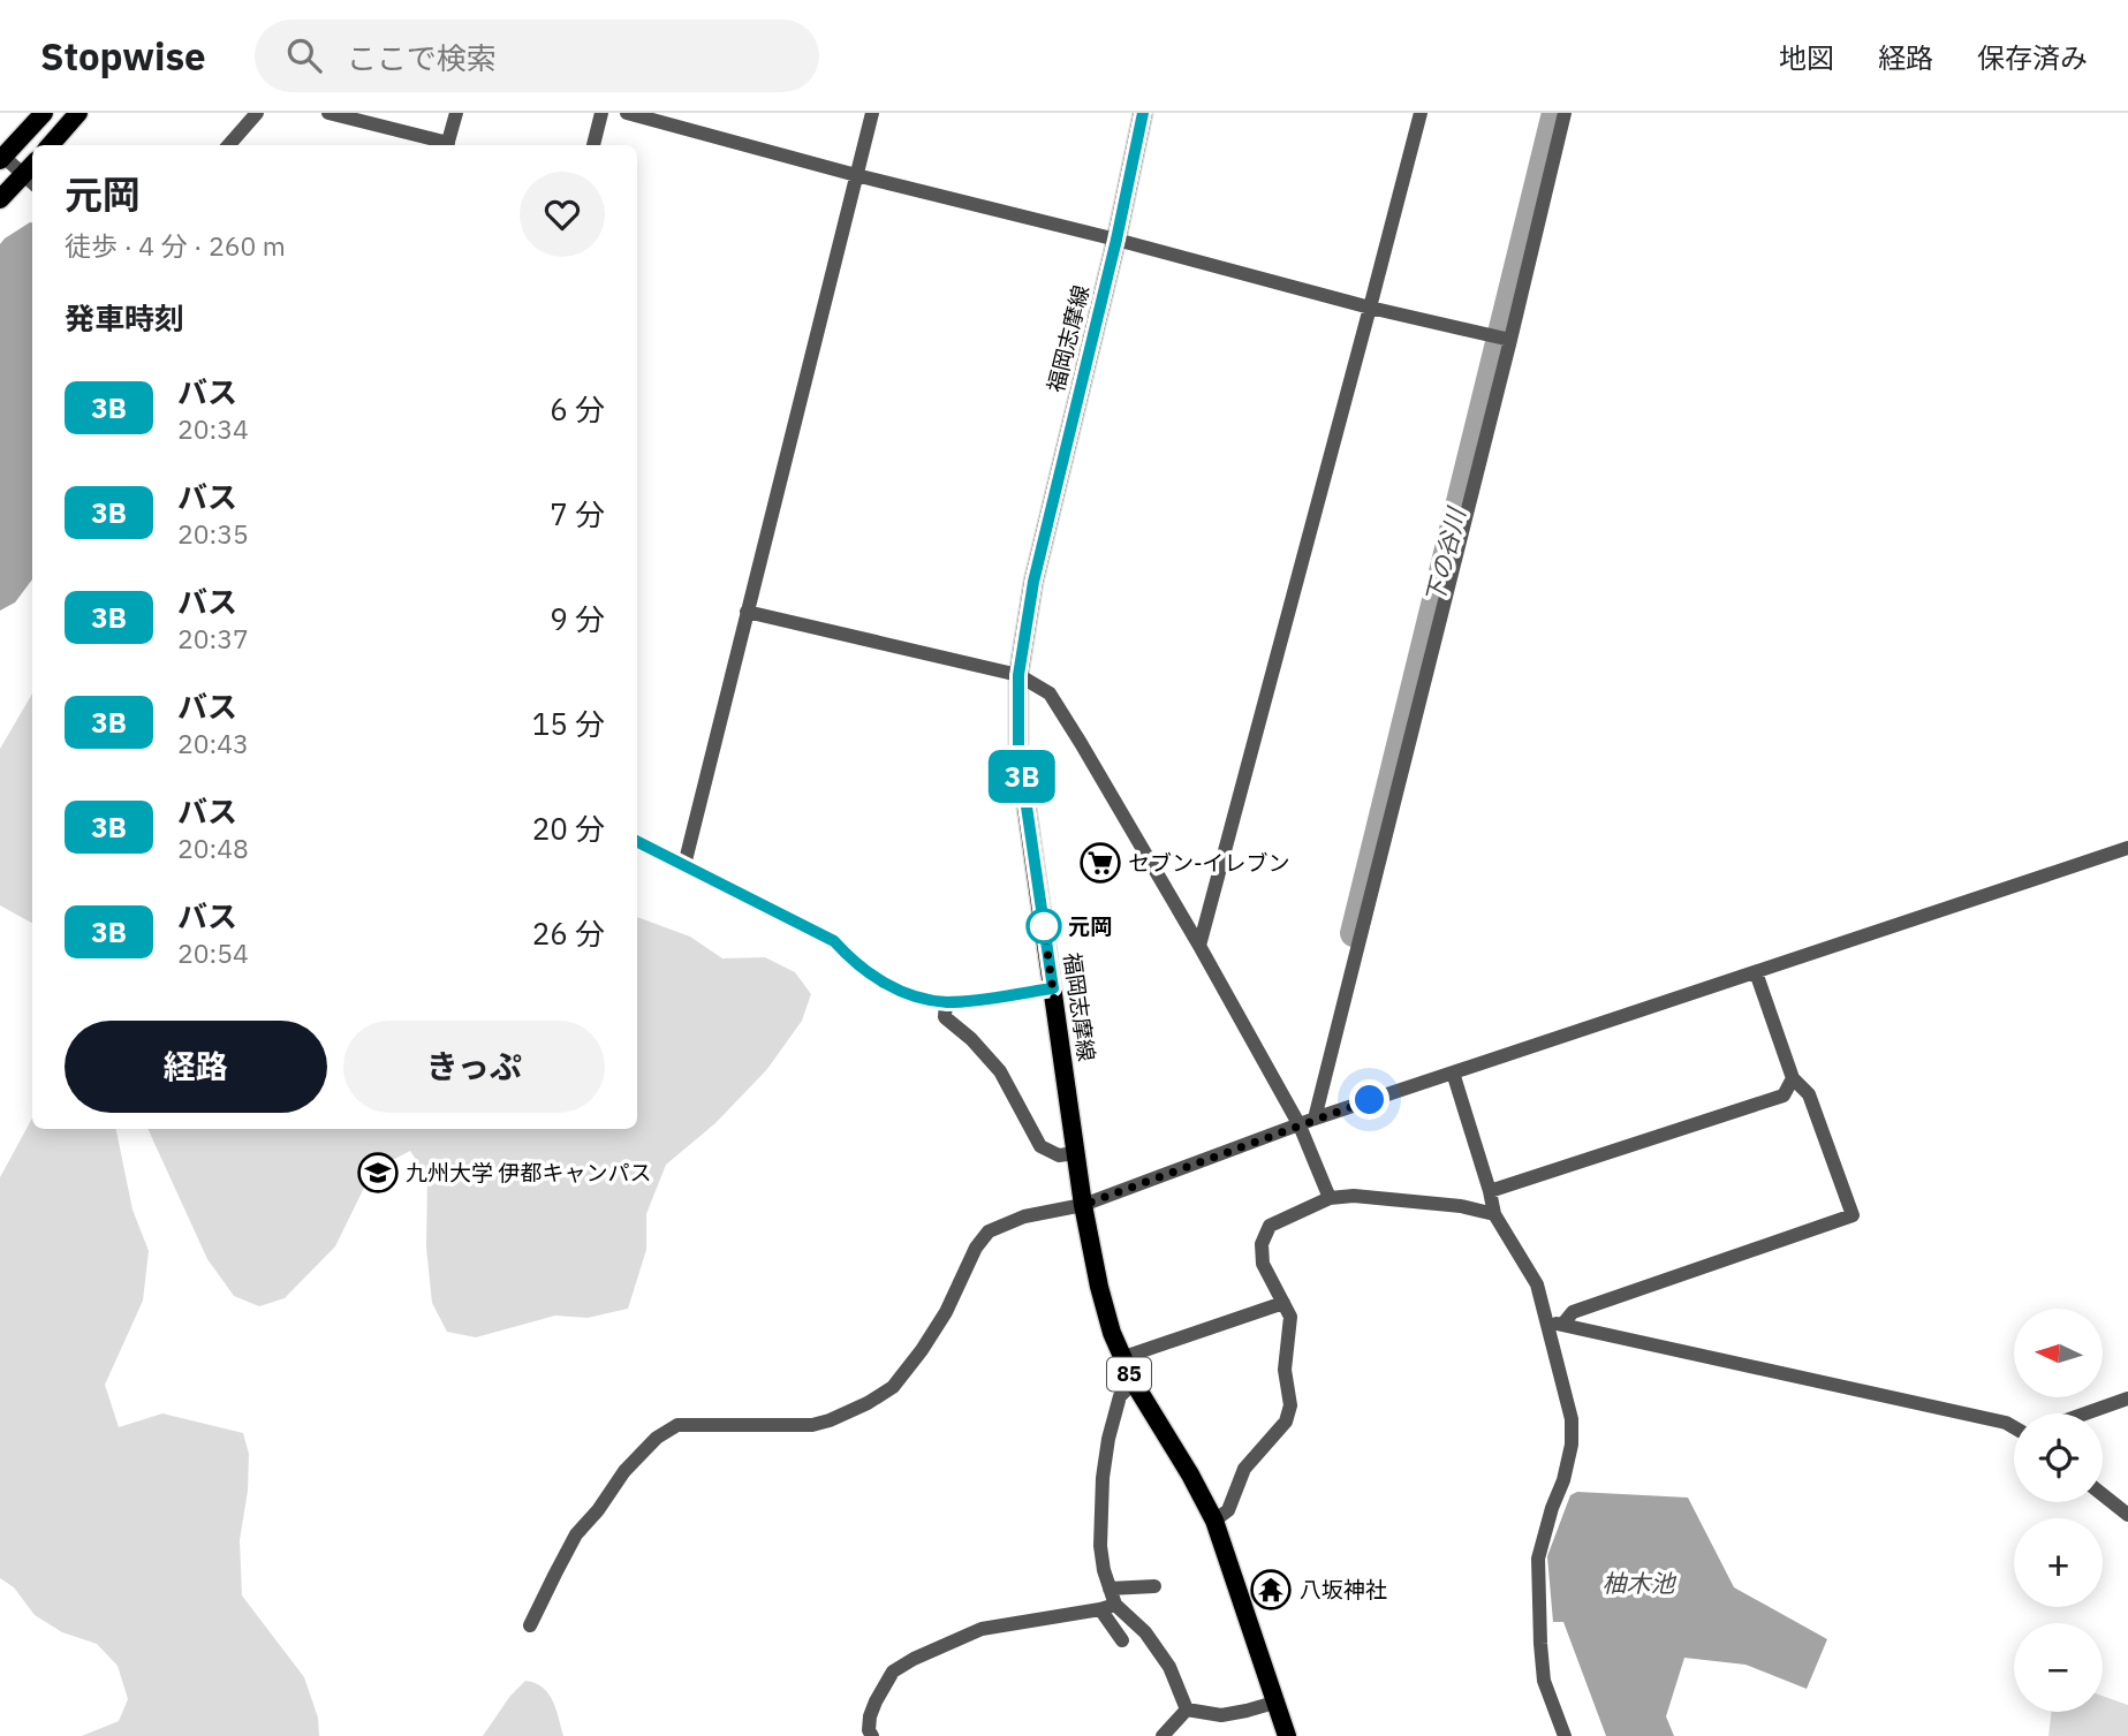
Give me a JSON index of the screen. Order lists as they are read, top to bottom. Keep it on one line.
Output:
{"streets":{"main road":["福岡志摩線","85"]},"water":["下の谷川","柚木池"],"places":{"supermarket":["セブン-イレブン"],"other":["元岡"],"school or university":["九州大学 伊都キャンパス"],"temple":["八坂神社"]},"lines":["bus line 3B"],"north":"left","page":{"header":"Stopwise","search":"ここで検索","nav":["地図","経路","保存済み"],"on_map":"3B","heading":[["元岡","徒歩 · 4 分 · 260 m"],"発車時刻"],"list":[{"mark":"3B","name":"バス","note":"20:34","value":"6 分"},{"mark":"3B","name":"バス","note":"20:35","value":"7 分"},{"mark":"3B","name":"バス","note":"20:37","value":"9 分"},{"mark":"3B","name":"バス","note":"20:43","value":"15 分"},{"mark":"3B","name":"バス","note":"20:48","value":"20 分"},{"mark":"3B","name":"バス","note":"20:54","value":"26 分"}],"buttons":["経路","きっぷ"],"map_buttons":["+","−"]}}
